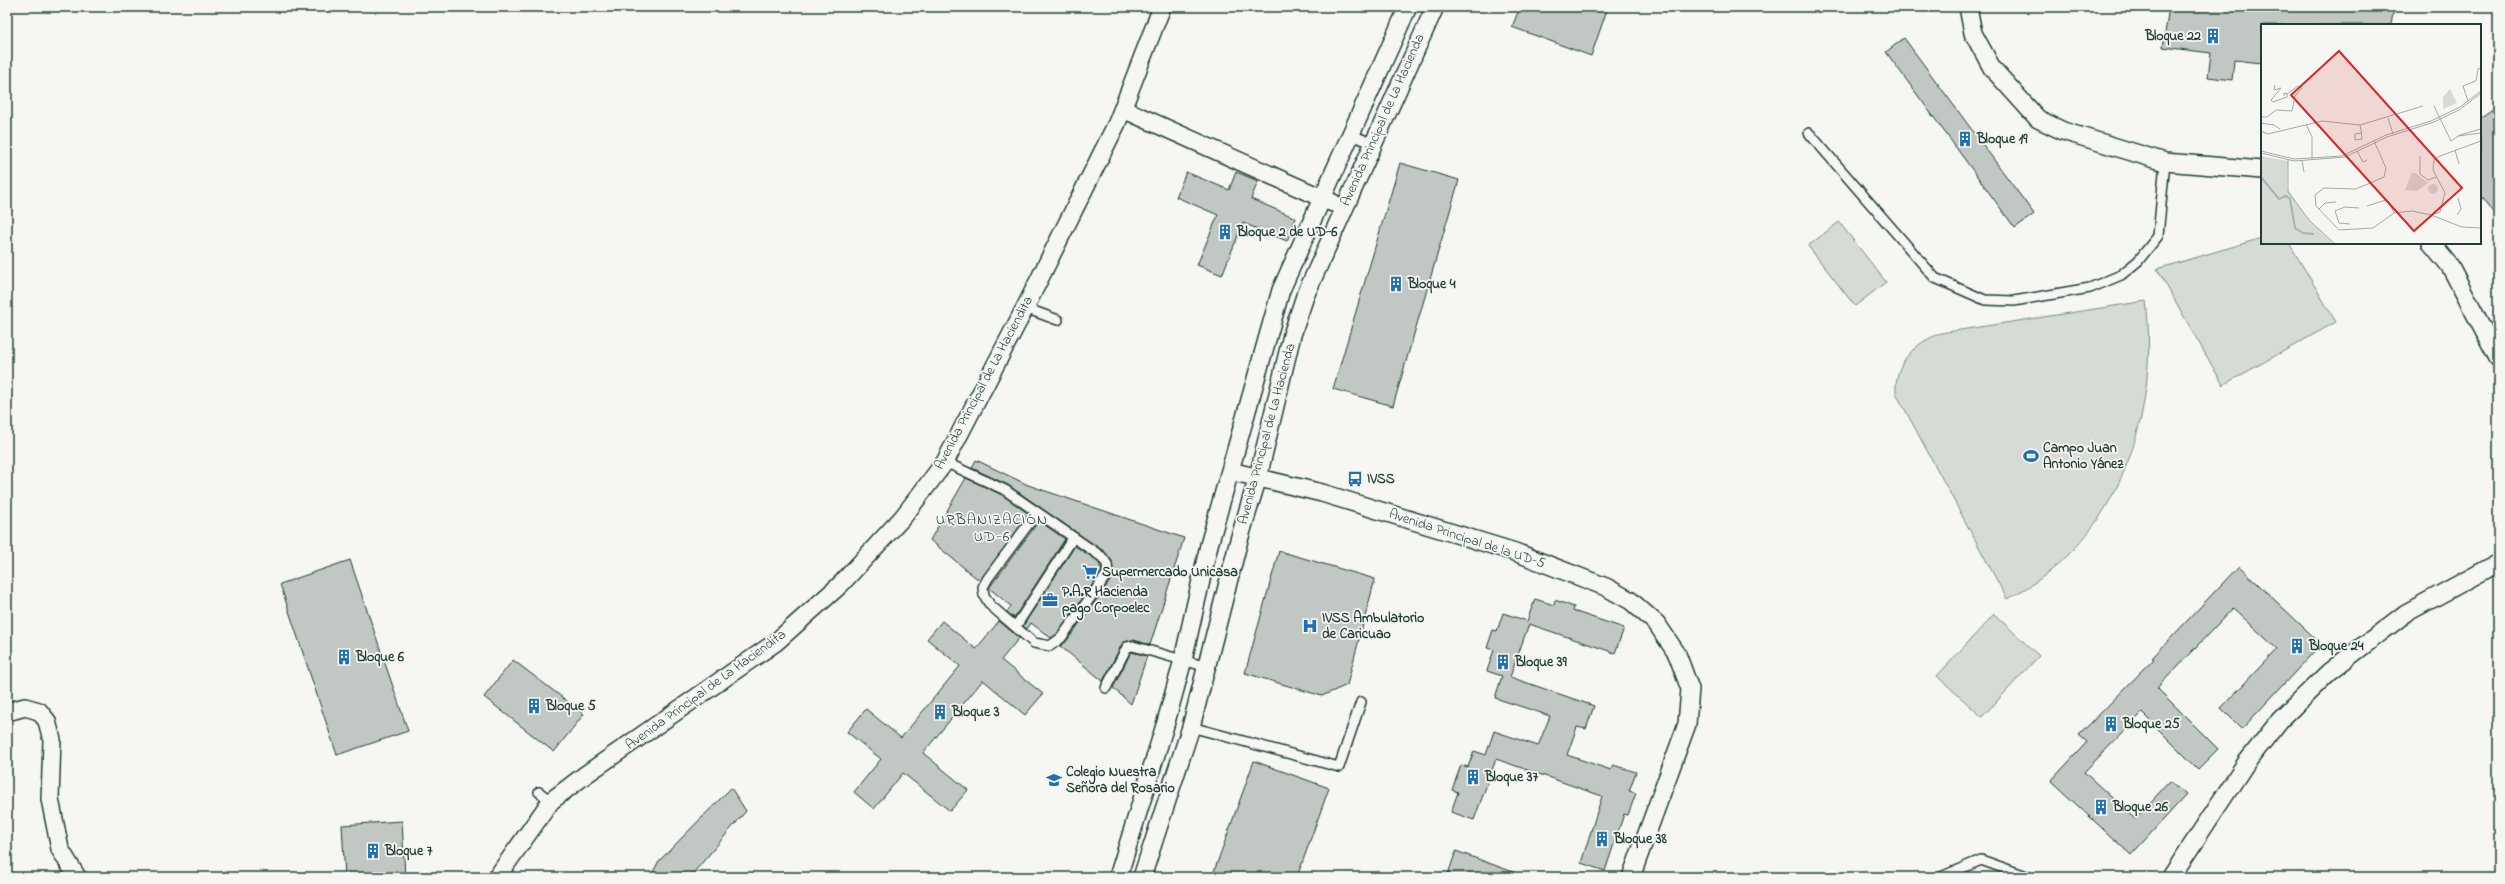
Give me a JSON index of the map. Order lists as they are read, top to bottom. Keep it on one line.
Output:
{"streets":{"street":["Avenida Principal de La Hacienda","Avenida Principal de La Haciendita","Avenida Principal de la UD-5"]},"crossings":[["Avenida Principal de La Hacienda","Avenida Principal de la UD-5"]],"districts":["URBANIZACIÓN UD-6"],"places":{"building":["Bloque 22","Bloque 19","Bloque 2 de UD-6","Bloque 4","Bloque 24","Bloque 6","Bloque 39","Bloque 5","Bloque 3","Bloque 25","Bloque 37","Bloque 26","Bloque 38","Bloque 7"],"sports":["Campo Juan Antonio Yánez"],"bus stop":["IVSS"],"supermarket":["Supermercado Unicasa"],"office":["P.A.R Hacienda pago Corpoelec"],"hospital":["IVSS Ambulatorio de Caricuao"],"school or university":["Colegio Nuestra Señora del Rosario"]}}
